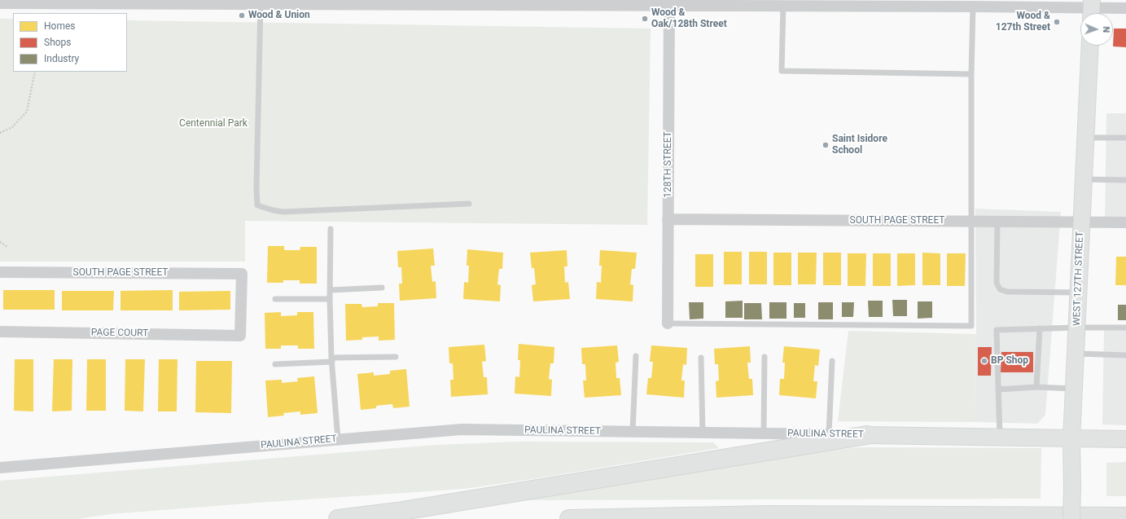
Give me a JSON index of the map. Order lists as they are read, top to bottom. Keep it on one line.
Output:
{"streets":{"main road":["WEST 127TH STREET","PAULINA STREET"],"street":["128TH STREET","SOUTH PAGE STREET","PAGE COURT"]},"crossings":[["128TH STREET","SOUTH PAGE STREET"],["SOUTH PAGE STREET","WEST 127TH STREET"],["SOUTH PAGE STREET","PAGE COURT"],["WEST 127TH STREET","PAULINA STREET"]],"parks":["Centennial Park"],"places":["Wood & Union","Wood & Oak/128th Street","Wood & 127th Street","Saint Isidore School","BP Shop"],"legend":["Homes","Shops","Industry"],"north":"right"}
